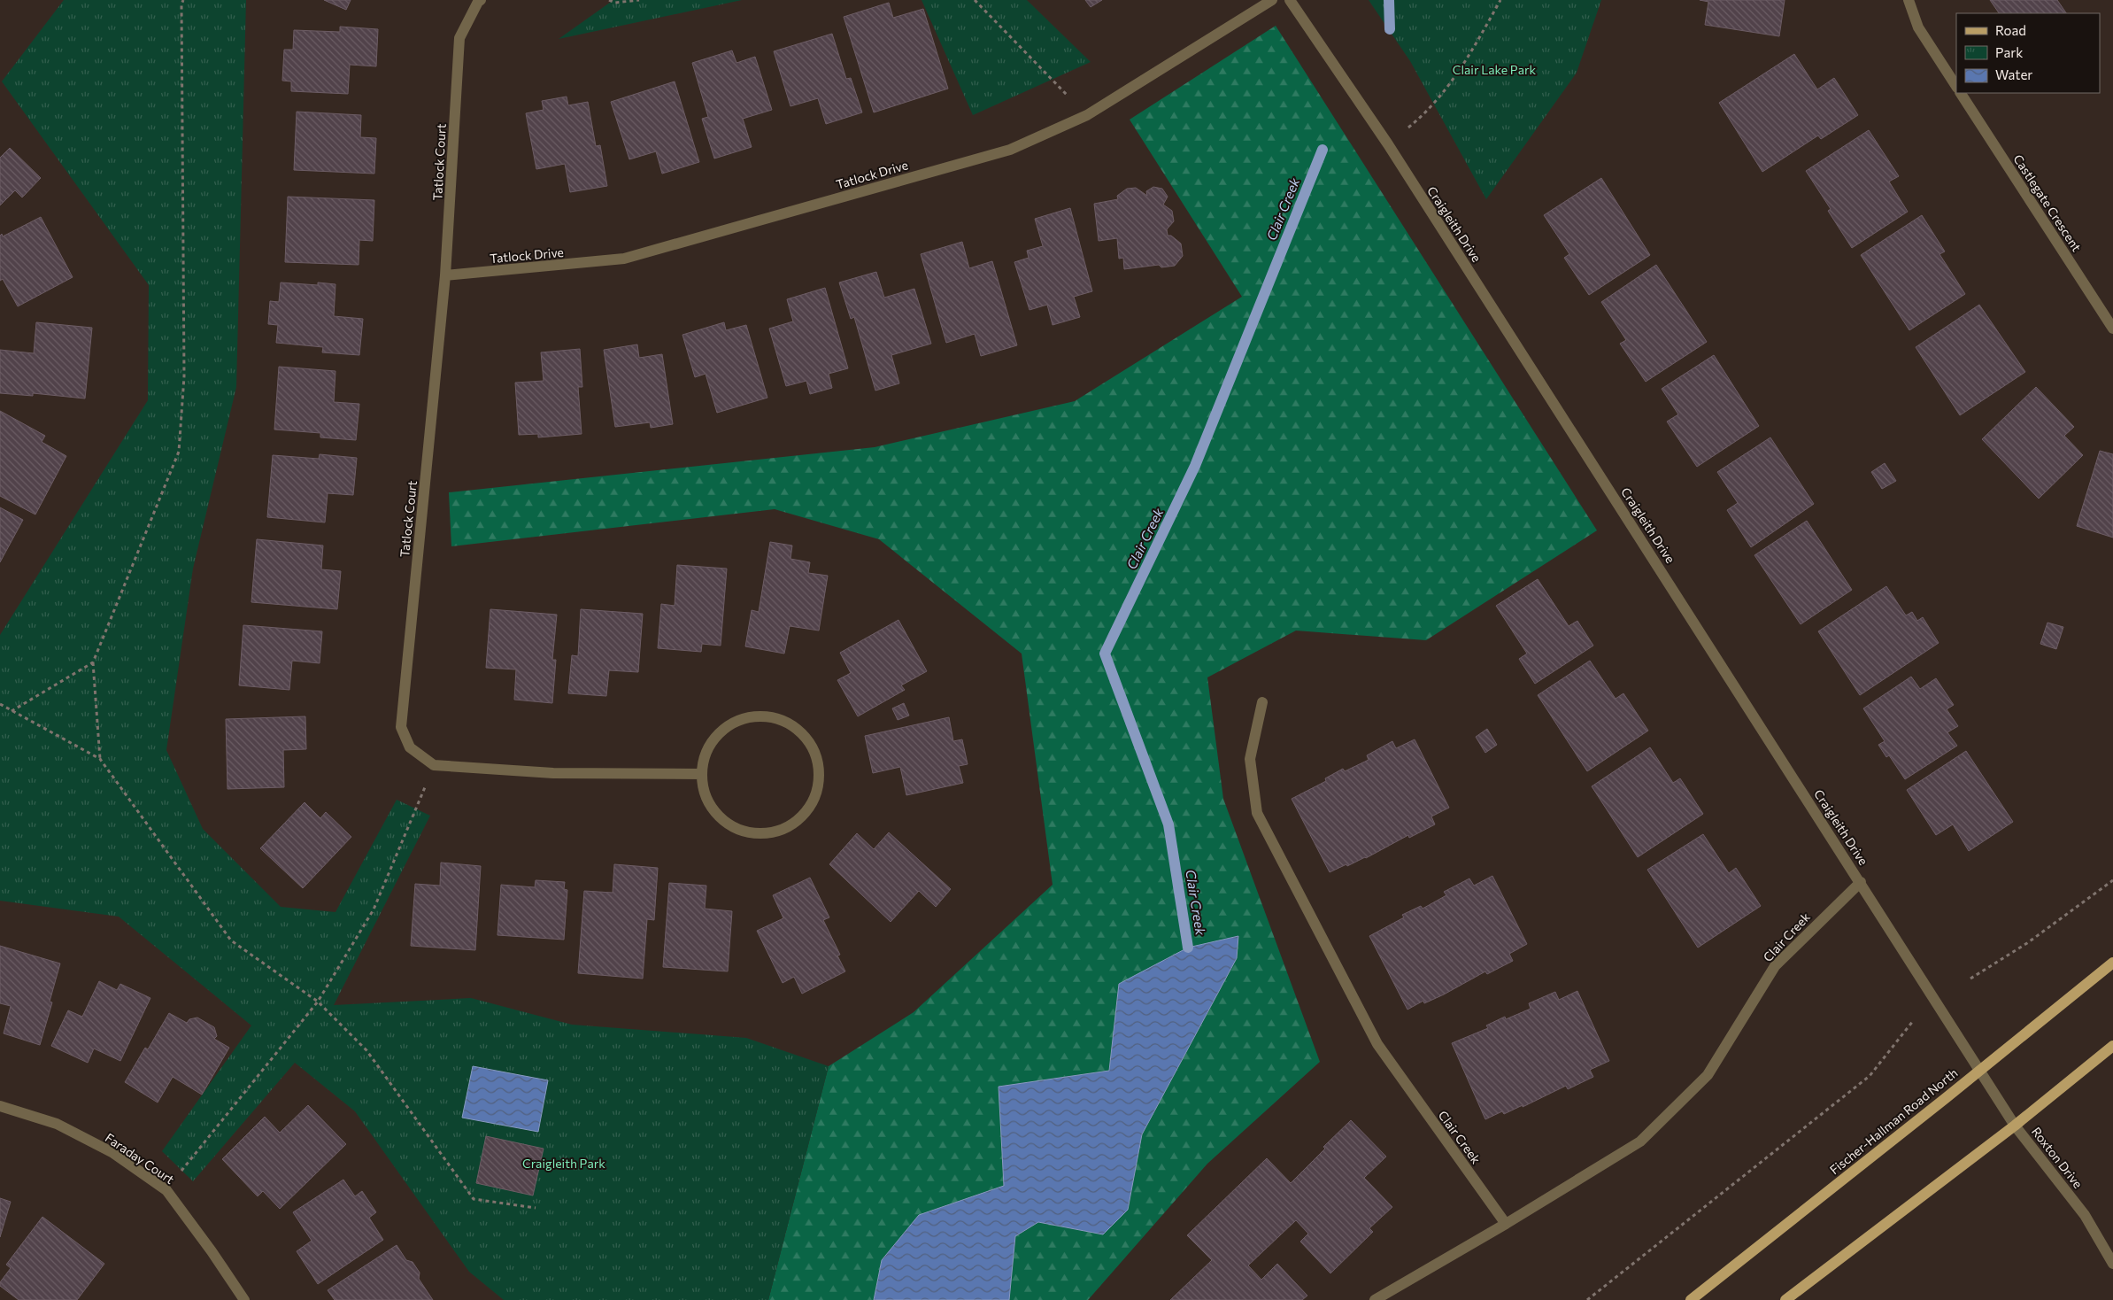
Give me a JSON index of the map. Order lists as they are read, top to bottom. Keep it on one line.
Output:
{"streets":{"main road":["Fischer-Hallman Road North"],"street":["Tatlock Court","Tatlock Drive","Castlegate Crescent","Craigleith Drive","Clair Creek","Roxton Drive","Faraday Court"]},"crossings":[["Tatlock Court","Tatlock Drive"],["Craigleith Drive","Clair Creek"],["Craigleith Drive","Fischer-Hallman Road North"],["Craigleith Drive","Roxton Drive"],["Fischer-Hallman Road North","Roxton Drive"]],"water":["Clair Creek"],"parks":["Clair Lake Park","Craigleith Park"],"legend":["Road","Park","Water"]}
